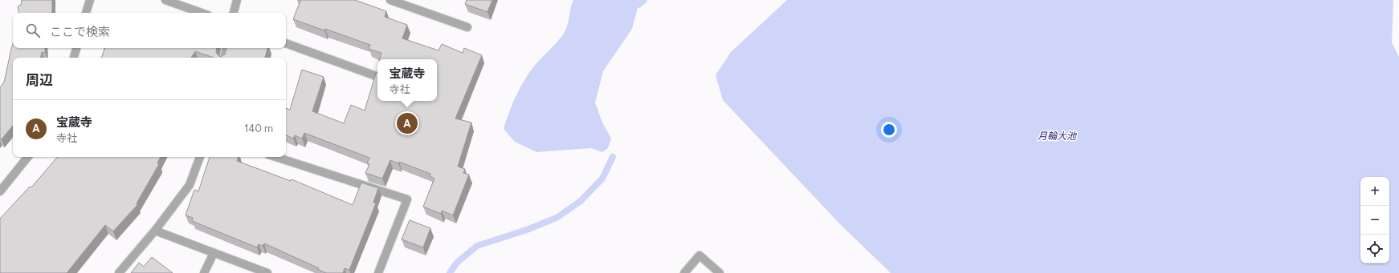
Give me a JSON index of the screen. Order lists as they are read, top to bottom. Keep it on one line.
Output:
{"water":["月輪大池"],"page":{"search":"ここで検索","heading":"周辺","popup":["宝蔵寺","寺社"],"list":[{"mark":"A","name":"宝蔵寺","note":"寺社","value":"140 m"}],"pins":"A","map_buttons":["+","−"]}}
